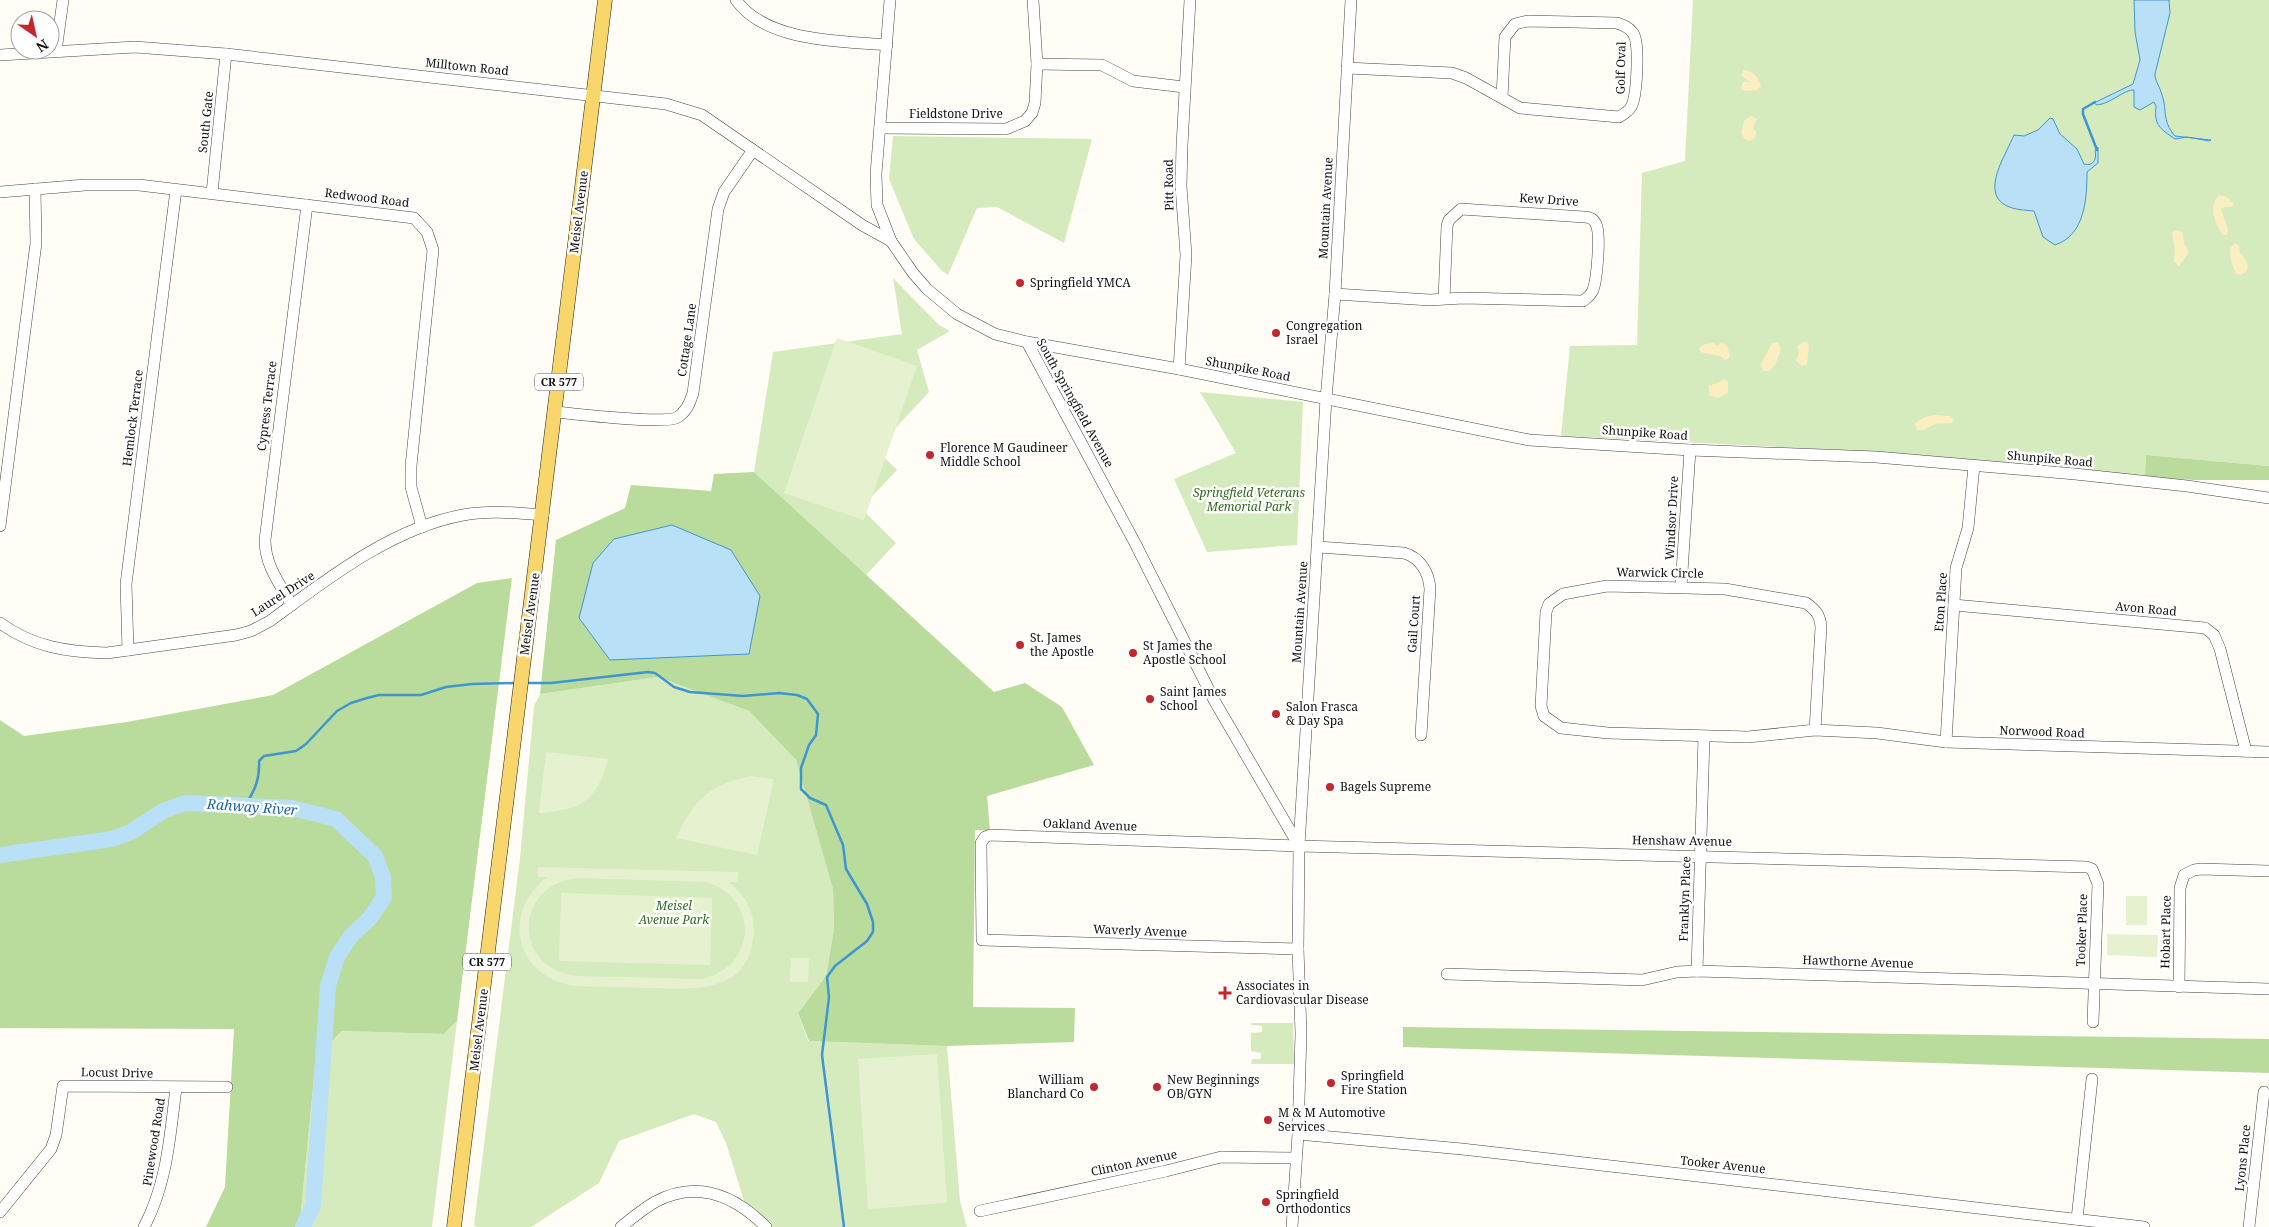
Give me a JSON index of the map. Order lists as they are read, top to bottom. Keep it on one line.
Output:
{"streets":{"main road":["Meisel Avenue","CR 577"],"street":["Milltown Road","Golf Oval","Fieldstone Drive","South Gate","Pitt Road","Redwood Road","Kew Drive","Mountain Avenue","Cottage Lane","Shunpike Road","South Springfield Avenue","Cypress Terrace","Hemlock Terrace","Windsor Drive","Warwick Circle","Laurel Drive","Eton Place","Avon Road","Gail Court","Norwood Road","Oakland Avenue","Henshaw Avenue","Franklyn Place","Tooker Place","Waverly Avenue","Hobart Place","Hawthorne Avenue","Locust Drive","Pinewood Road","Lyons Place","Clinton Avenue","Tooker Avenue"]},"crossings":[["Milltown Road","South Gate"],["Milltown Road","Meisel Avenue"],["Milltown Road","Cottage Lane"],["Milltown Road","South Springfield Avenue"],["Golf Oval","Mountain Avenue"],["Fieldstone Drive","South Springfield Avenue"],["South Gate","Redwood Road"],["Pitt Road","Shunpike Road"],["Redwood Road","Cypress Terrace"],["Redwood Road","Hemlock Terrace"],["Redwood Road","Laurel Drive"],["Kew Drive","Mountain Avenue"],["Mountain Avenue","Shunpike Road"],["Mountain Avenue","South Springfield Avenue"],["Mountain Avenue","Gail Court"],["Mountain Avenue","Oakland Avenue"],["Mountain Avenue","Henshaw Avenue"],["Mountain Avenue","Waverly Avenue"],["Mountain Avenue","Clinton Avenue"],["Mountain Avenue","Tooker Avenue"],["Meisel Avenue","Cottage Lane"],["Meisel Avenue","Laurel Drive"],["Shunpike Road","South Springfield Avenue"],["Shunpike Road","Windsor Drive"],["Shunpike Road","Eton Place"],["South Springfield Avenue","Oakland Avenue"],["South Springfield Avenue","Henshaw Avenue"],["Cypress Terrace","Laurel Drive"],["Hemlock Terrace","Laurel Drive"],["Windsor Drive","Warwick Circle"],["Warwick Circle","Norwood Road"],["Warwick Circle","Franklyn Place"],["Eton Place","Avon Road"],["Eton Place","Norwood Road"],["Avon Road","Norwood Road"],["Oakland Avenue","Henshaw Avenue"],["Oakland Avenue","Waverly Avenue"],["Henshaw Avenue","Franklyn Place"],["Henshaw Avenue","Tooker Place"],["Franklyn Place","Hawthorne Avenue"],["Tooker Place","Hawthorne Avenue"],["Hobart Place","Hawthorne Avenue"],["Locust Drive","Pinewood Road"]],"water":["Rahway River"],"parks":["Springfield Veterans Memorial Park","Meisel Avenue Park"],"places":{"other":["Springfield YMCA","Congregation Israel","Florence M Gaudineer Middle School","St. James the Apostle","St James the Apostle School","Saint James School","Salon Frasca & Day Spa","Bagels Supreme","Springfield Fire Station","William Blanchard Co","New Beginnings OB/GYN","M & M Automotive Services","Springfield Orthodontics"],"health":["Associates in Cardiovascular Disease"]},"north":"bottom right"}
